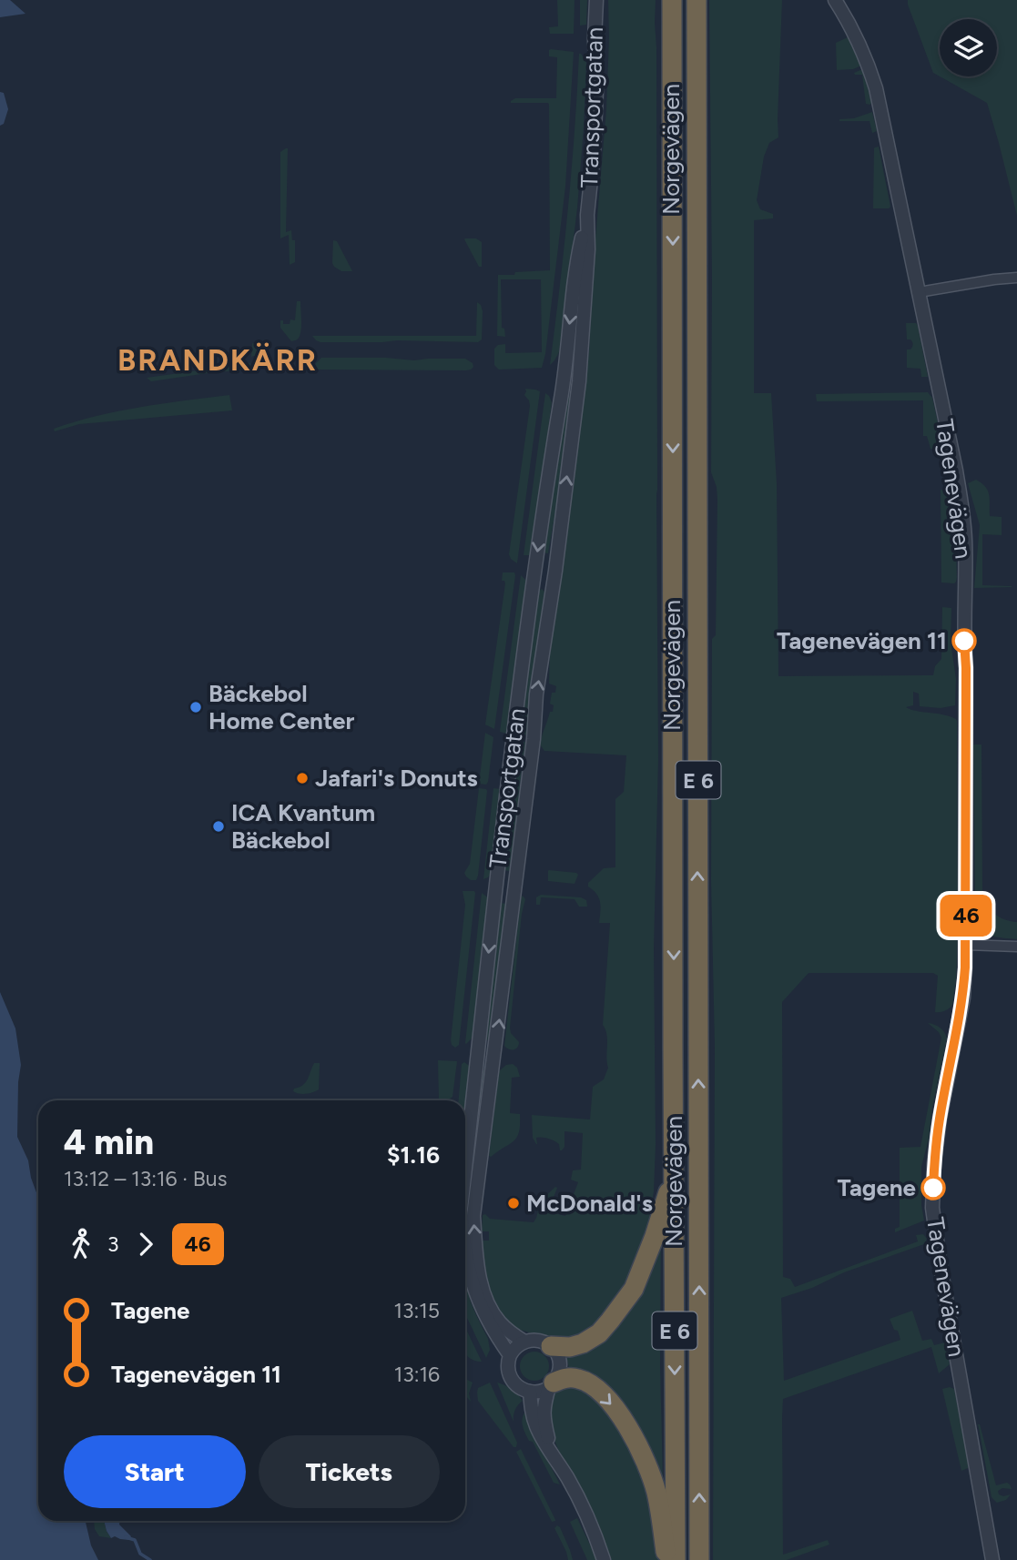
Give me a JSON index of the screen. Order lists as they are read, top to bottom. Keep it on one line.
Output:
{"streets":{"highway":["Norgevägen","E 6"],"street":["Transportgatan","Tagenevägen"]},"districts":["BRANDKÄRR"],"places":["Tagenevägen 11","Bäckebol Home Center","Jafari's Donuts","ICA Kvantum Bäckebol","Tagene","McDonald's"],"lines":["bus line 46"],"page":{"on_map":"46","heading":["4 min","13:12 – 13:16 · Bus","$1.16"],"legs":["3","46"],"list":[{"name":"Tagene","value":"13:15"},{"name":"Tagenevägen 11","value":"13:16"}],"buttons":["Start","Tickets"]}}
